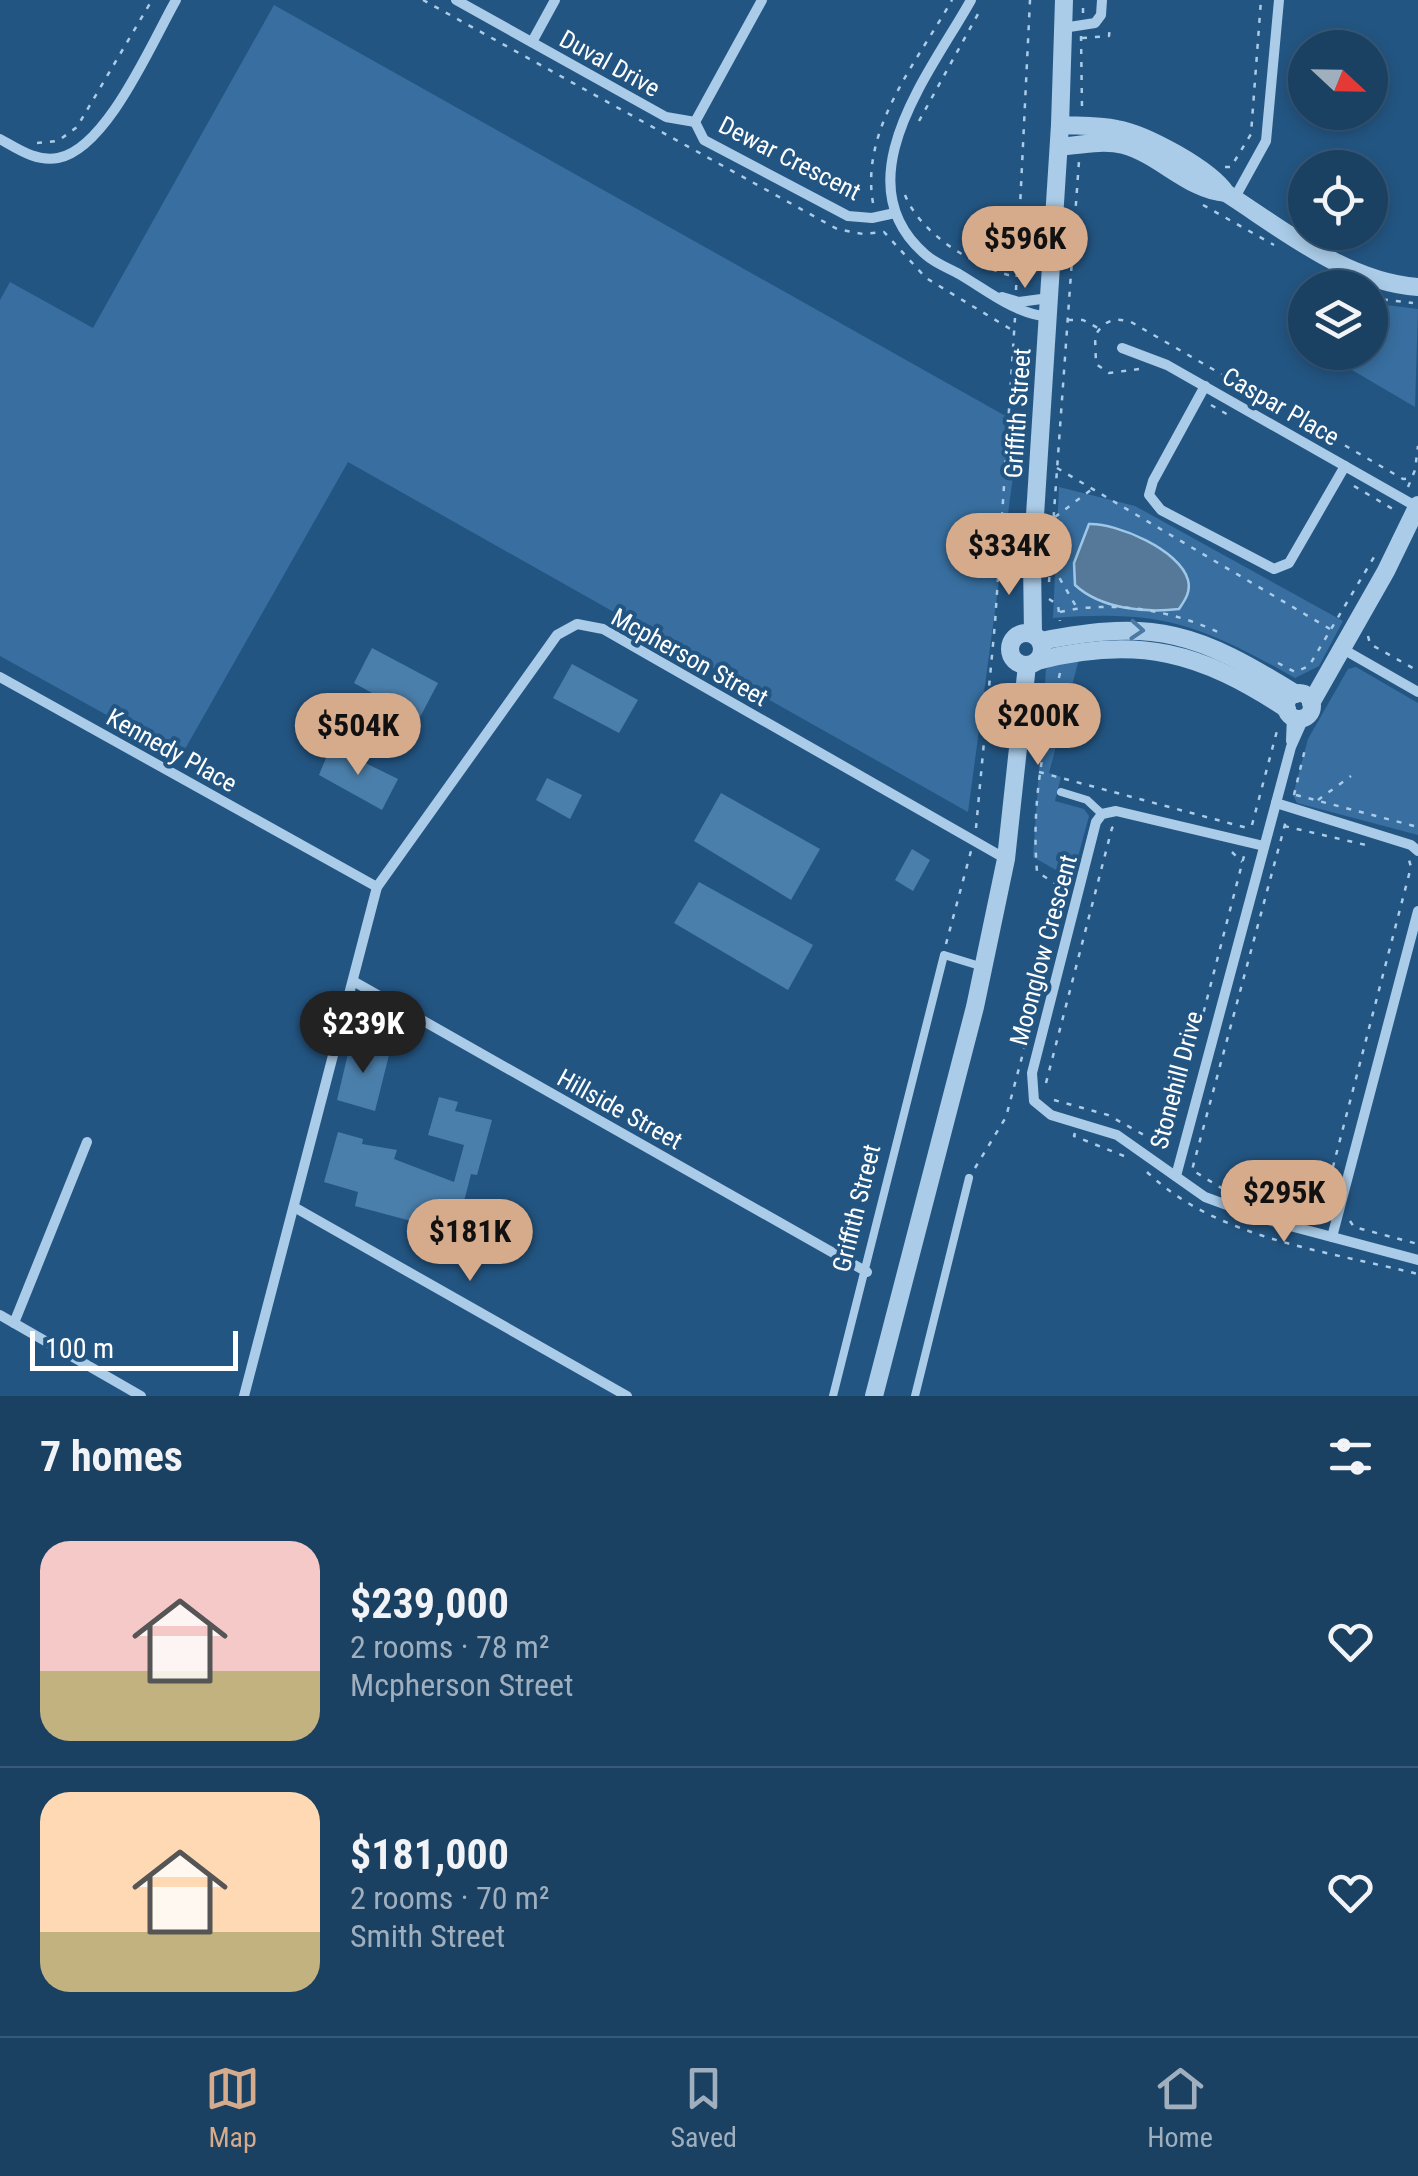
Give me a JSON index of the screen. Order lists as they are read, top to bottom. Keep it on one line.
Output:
{"streets":{"street":["Duval Drive","Dewar Crescent","Caspar Place","Griffith Street","Mcpherson Street","Kennedy Place","Moonglow Crescent","Stonehill Drive","Hillside Street"]},"crossings":[["Duval Drive","Dewar Crescent"],["Griffith Street","Hillside Street"],["Mcpherson Street","Kennedy Place"],["Mcpherson Street","Hillside Street"],["Moonglow Crescent","Stonehill Drive"]],"scale_bar":"100 m","north":"right","page":{"price":["$596K","$334K","$200K","$504K","$239K","$295K","$181K"],"scale":"100 m","heading":"7 homes","list":[{"name":"$239,000","note":"2 rooms · 78 m² · Mcpherson Street"},{"name":"$181,000","note":"2 rooms · 70 m² · Smith Street"}],"tabs":["Map","Saved","Home"]}}
